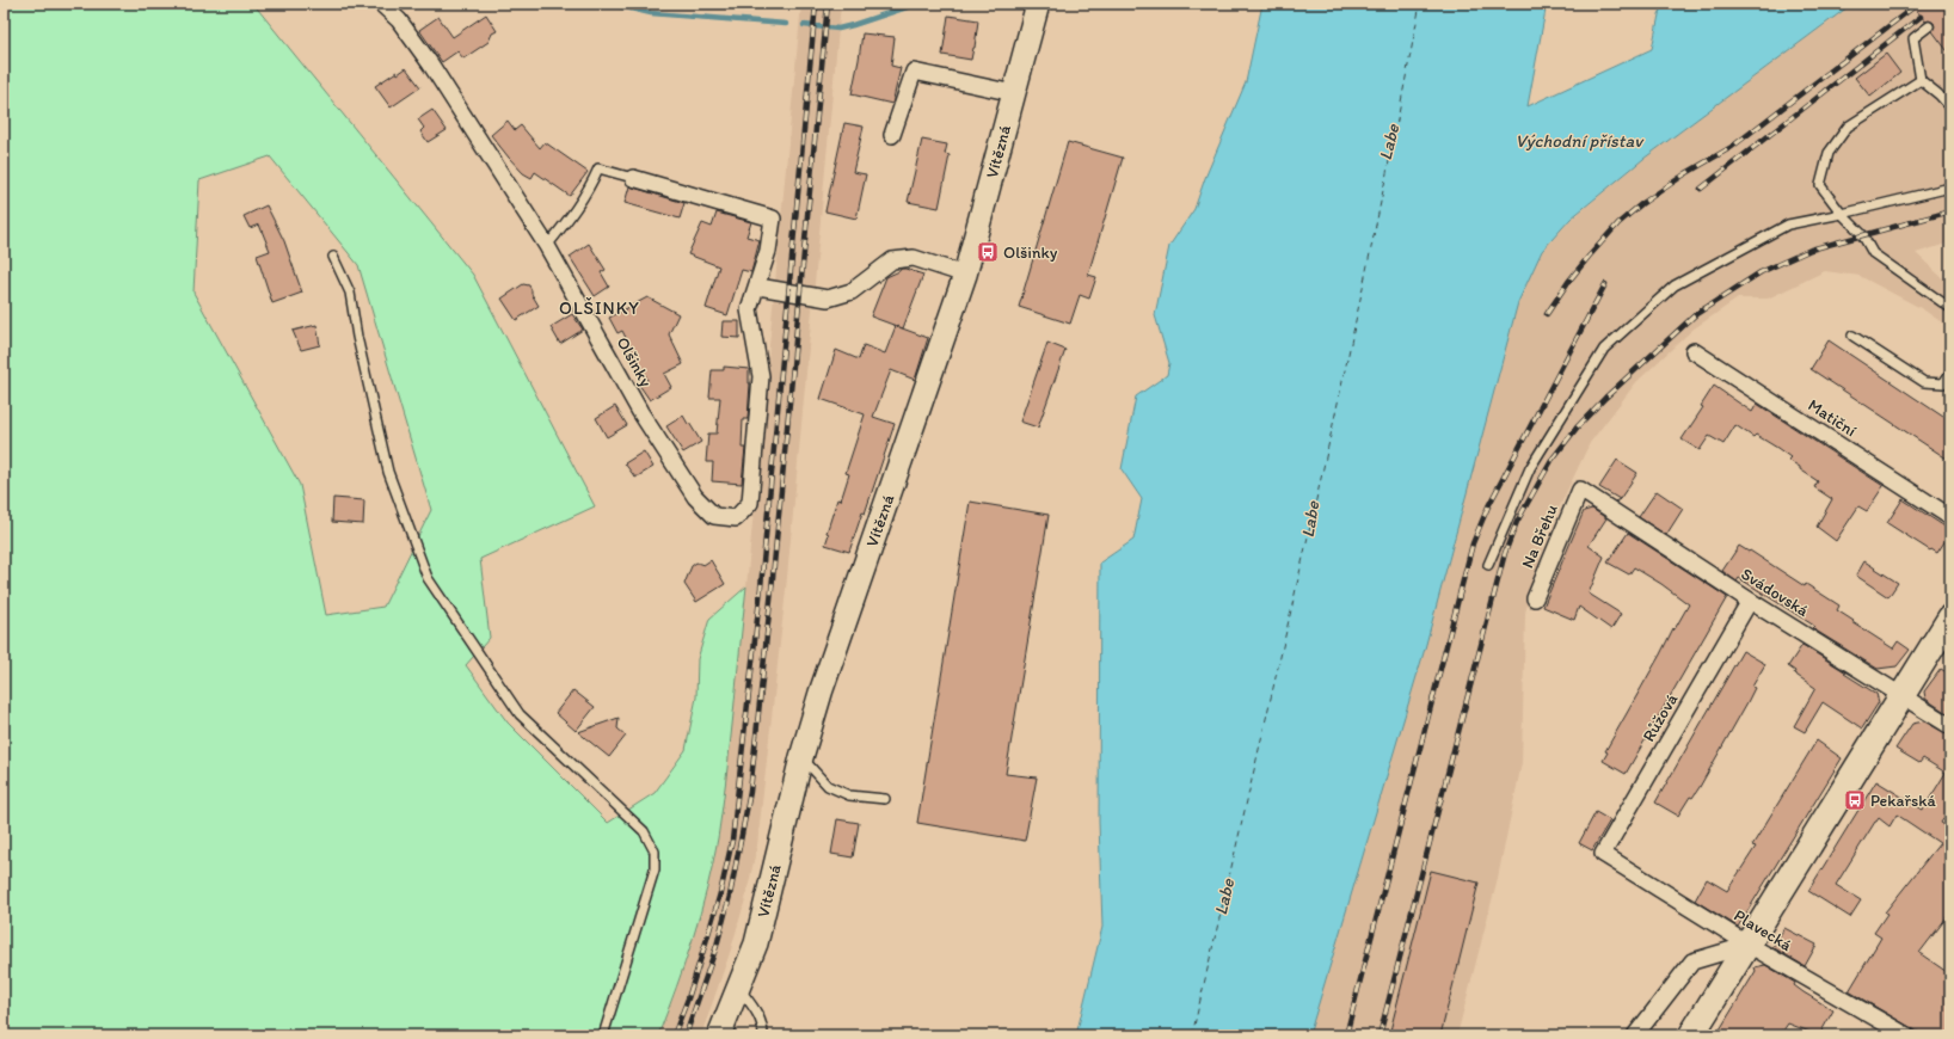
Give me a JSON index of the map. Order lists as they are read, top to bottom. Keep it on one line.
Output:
{"streets":{"main road":["Vítězná"],"street":["Olšinky","Matiční","Na Břehu","Svádovská","Růžová","Plavecká"]},"crossings":[["Na Břehu","Svádovská"],["Svádovská","Růžová"],["Růžová","Plavecká"]],"districts":["OLŠINKY"],"water":["Východní přístav","Labe"],"places":{"bus stop":["Olšinky","Pekařská"]}}
